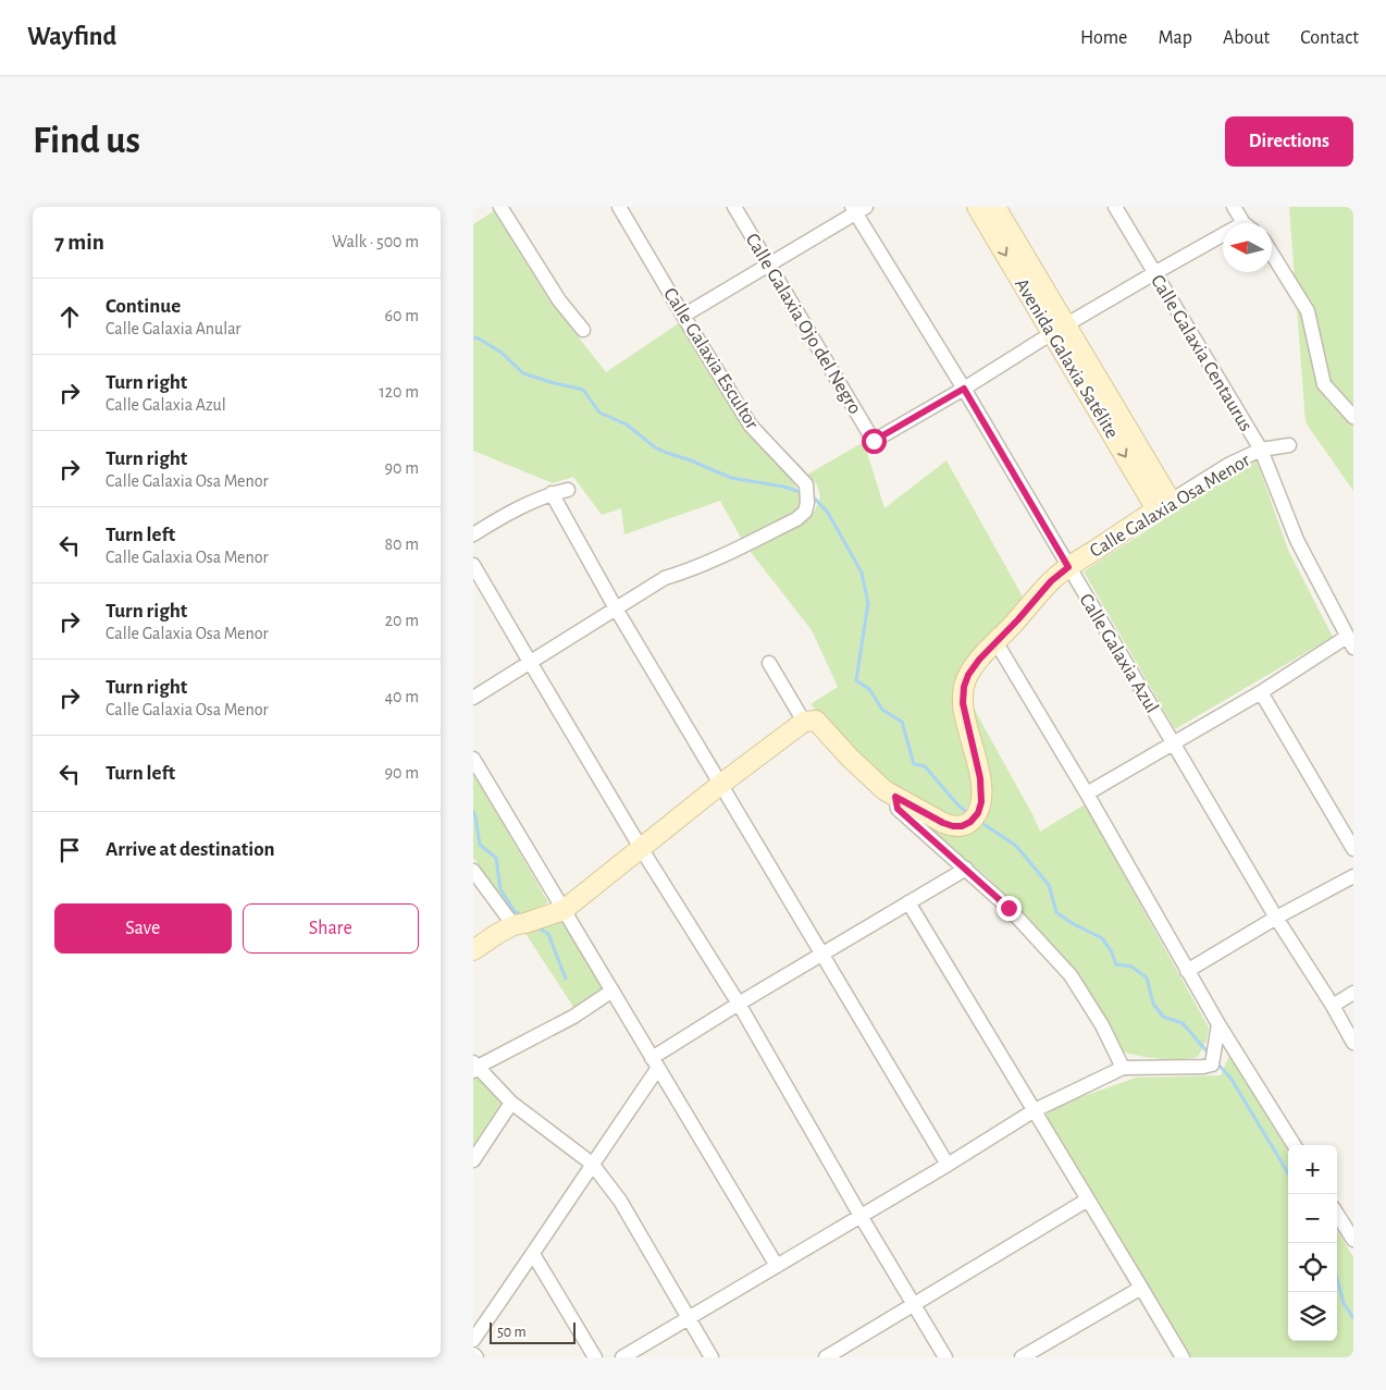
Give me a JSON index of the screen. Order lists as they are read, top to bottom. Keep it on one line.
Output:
{"streets":{"street":["Calle Galaxia Ojo del Negro","Calle Galaxia Centaurus","Calle Galaxia Escultor","Avenida Galaxia Satélite","Calle Galaxia Osa Menor","Calle Galaxia Azul"]},"crossings":[["Calle Galaxia Ojo del Negro","Calle Galaxia Azul"],["Calle Galaxia Centaurus","Calle Galaxia Osa Menor"],["Avenida Galaxia Satélite","Calle Galaxia Osa Menor"],["Calle Galaxia Osa Menor","Calle Galaxia Azul"]],"scale_bar":"50 m","north":"left","page":{"header":"Wayfind","nav":["Home","Map","About","Contact"],"buttons":["Directions",["Save","Share"]],"title":"Find us","heading":["7 min","Walk · 500 m"],"list":[["Continue","Calle Galaxia Anular","60 m"],["Turn right","Calle Galaxia Azul","120 m"],["Turn right","Calle Galaxia Osa Menor","90 m"],["Turn left","Calle Galaxia Osa Menor","80 m"],["Turn right","Calle Galaxia Osa Menor","20 m"],["Turn right","Calle Galaxia Osa Menor","40 m"],["Turn left","90 m"],"Arrive at destination"],"map_buttons":["+","−"],"scale":"50 m"}}
